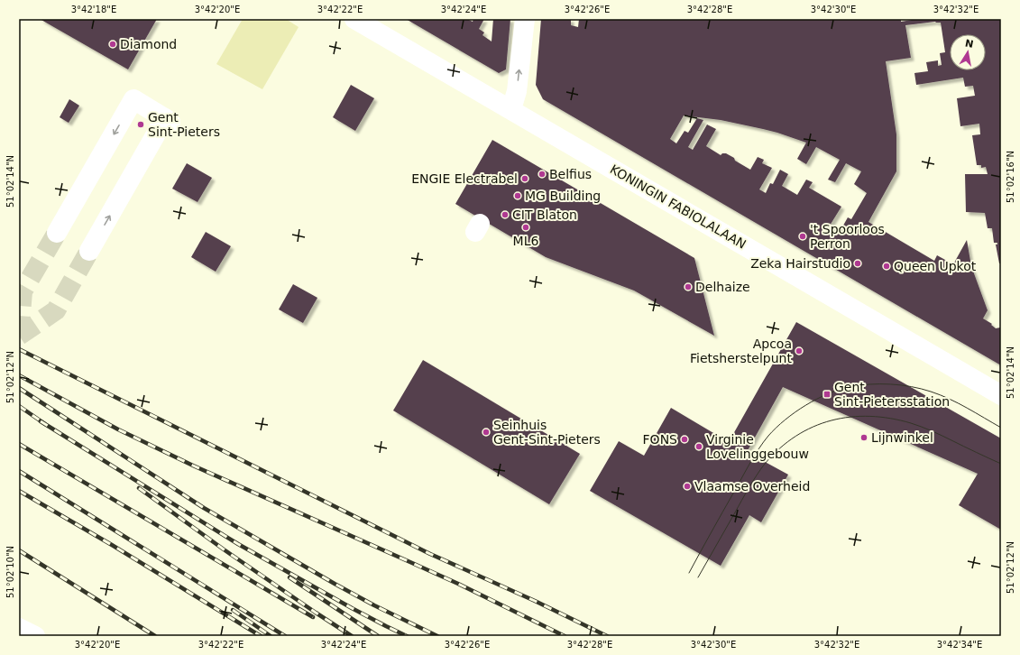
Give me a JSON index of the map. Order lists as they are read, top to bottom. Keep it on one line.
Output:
{"streets":{"street":["KONINGIN FABIOLALAAN"]},"places":{"other":["Diamond","Gent Sint-Pieters","Belfius","ENGIE Electrabel","MG Building","CIT Blaton","ML6","'t Spoorloos Perron","Zeka Hairstudio","Queen Upkot","Delhaize","Apcoa Fietsherstelpunt","Seinhuis Gent-Sint-Pieters","Lijnwinkel","FONS","Virginie Lovelinggebouw","Vlaamse Overheid"],"transit":["Gent Sint-Pietersstation"]},"north":"top","coordinates":["3°42'18\"E","3°42'20\"E","3°42'22\"E","3°42'24\"E","3°42'26\"E","3°42'28\"E","3°42'30\"E","3°42'32\"E","51°02'16\"N","51°02'14\"N","51°02'12\"N","51°02'10\"N","3°42'34\"E"]}
